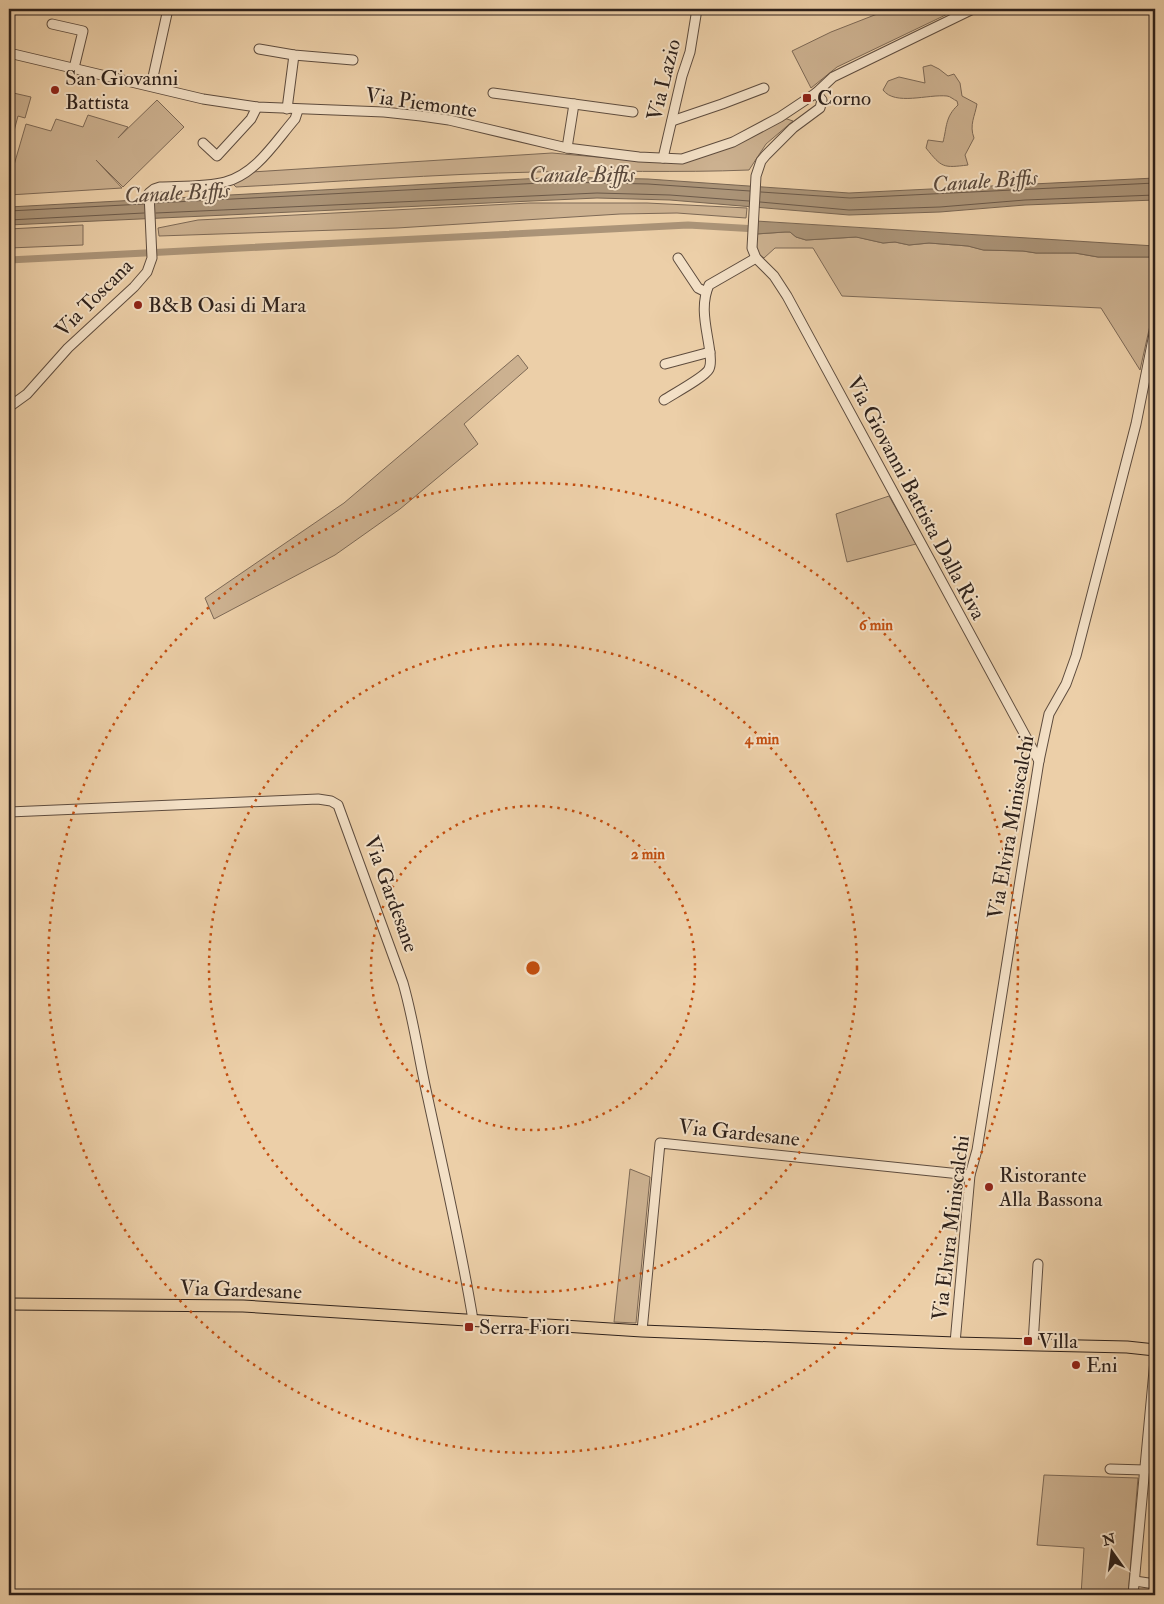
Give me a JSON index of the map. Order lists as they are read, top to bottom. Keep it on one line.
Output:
{"streets":{"main road":["Via Gardesane"],"street":["Via Lazio","Via Piemonte","Via Toscana","Via Giovanni Battista Dalla Riva","Via Elvira Miniscalchi"]},"crossings":[["Via Lazio","Via Piemonte"],["Via Piemonte","Via Toscana"],["Via Giovanni Battista Dalla Riva","Via Elvira Miniscalchi"],["Via Elvira Miniscalchi","Via Gardesane"]],"water":["Canale Biffis"],"places":{"other":["San Giovanni Battista","B&B Oasi di Mara","Ristorante Alla Bassona","Eni"],"transit":["Corno","Serra Fiori","Villa"]},"north":"top","rings":["6 min","4 min","2 min"]}
